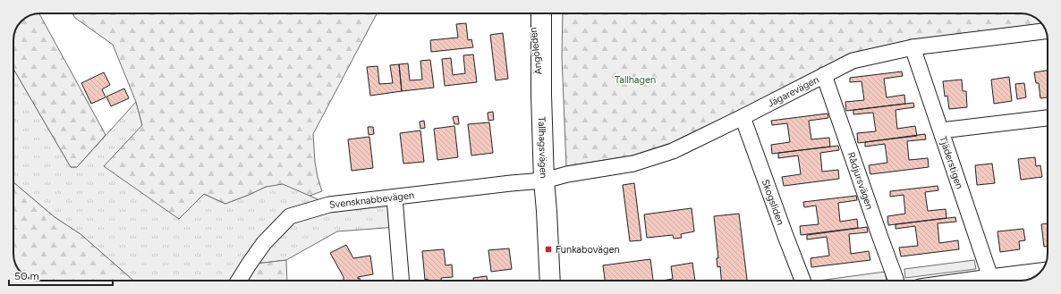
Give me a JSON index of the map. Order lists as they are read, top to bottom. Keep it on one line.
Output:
{"streets":{"main road":["Ängöleden","Tallhagsvägen"],"street":["Jägarevägen","Tjäderstigen","Rådjursvägen","Svensknabbevägen","Skogsliden"]},"crossings":[["Ängöleden","Tallhagsvägen"],["Jägarevägen","Tallhagsvägen"],["Jägarevägen","Tjäderstigen"],["Jägarevägen","Rådjursvägen"],["Jägarevägen","Svensknabbevägen"],["Jägarevägen","Skogsliden"],["Tallhagsvägen","Svensknabbevägen"]],"parks":["Tallhagen"],"places":{"transit":["Funkabovägen"]},"scale_bar":"50 m"}
